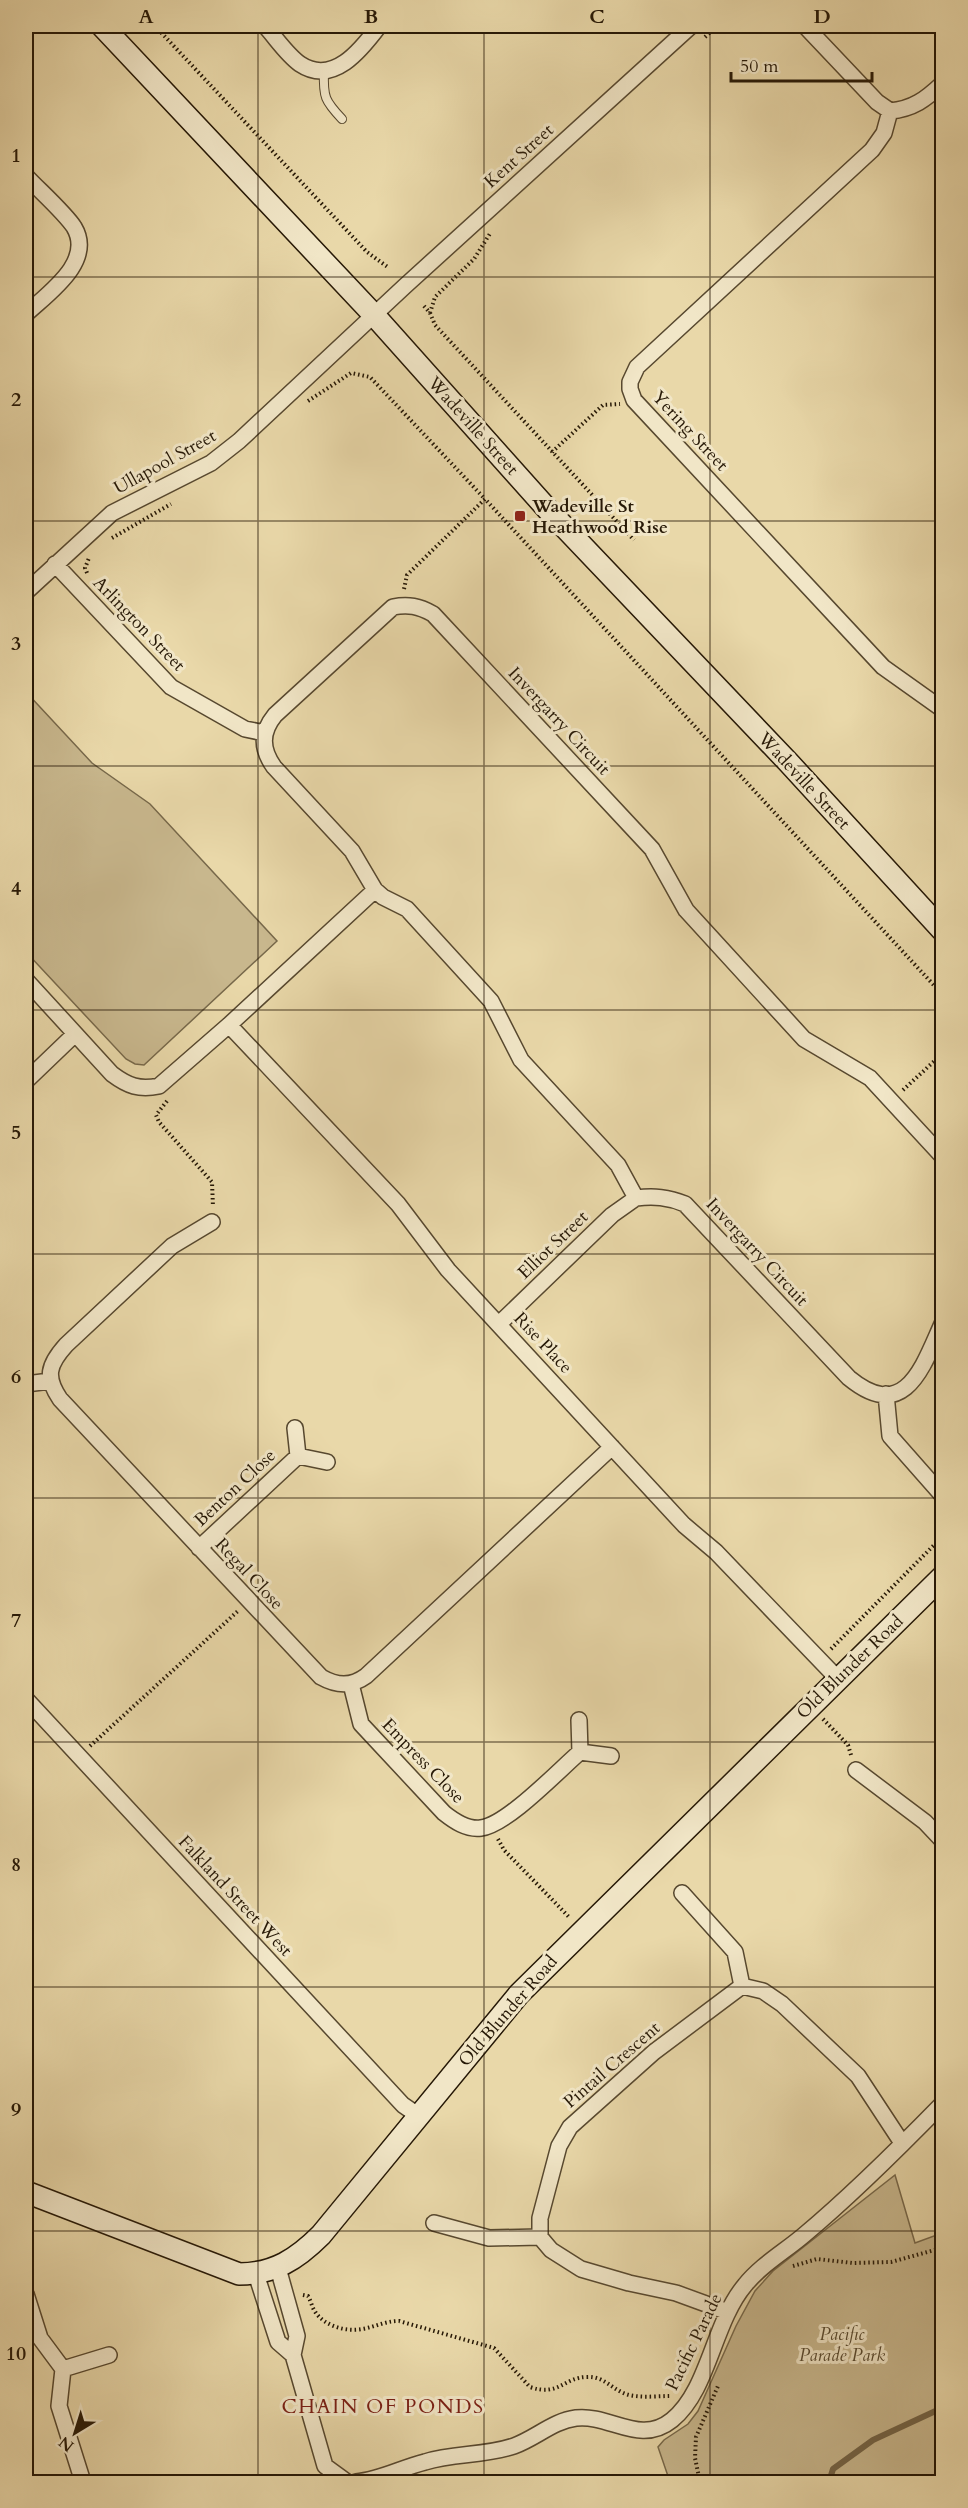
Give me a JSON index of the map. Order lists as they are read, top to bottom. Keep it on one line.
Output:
{"streets":{"main road":["Wadeville Street","Old Blunder Road"],"street":["Kent Street","Yering Street","Ullapool Street","Arlington Street","Invergarry Circuit","Elliot Street","Rise Place","Benton Close","Regal Close","Empress Close","Falkland Street West","Pintail Crescent","Pacific Parade"]},"crossings":[["Kent Street","Wadeville Street"],["Kent Street","Ullapool Street"],["Wadeville Street","Ullapool Street"],["Ullapool Street","Arlington Street"],["Invergarry Circuit","Elliot Street"],["Elliot Street","Rise Place"],["Rise Place","Old Blunder Road"],["Benton Close","Regal Close"],["Regal Close","Empress Close"],["Old Blunder Road","Falkland Street West"]],"districts":["CHAIN OF PONDS"],"parks":["Pacific Parade Park"],"places":{"transit":["Wadeville St Heathwood Rise"]},"scale_bar":"50 m","north":"bottom left","grid":{"columns":["A","B","C","D"],"rows":["1","2","3","4","5","6","7","8","9","10"]}}
